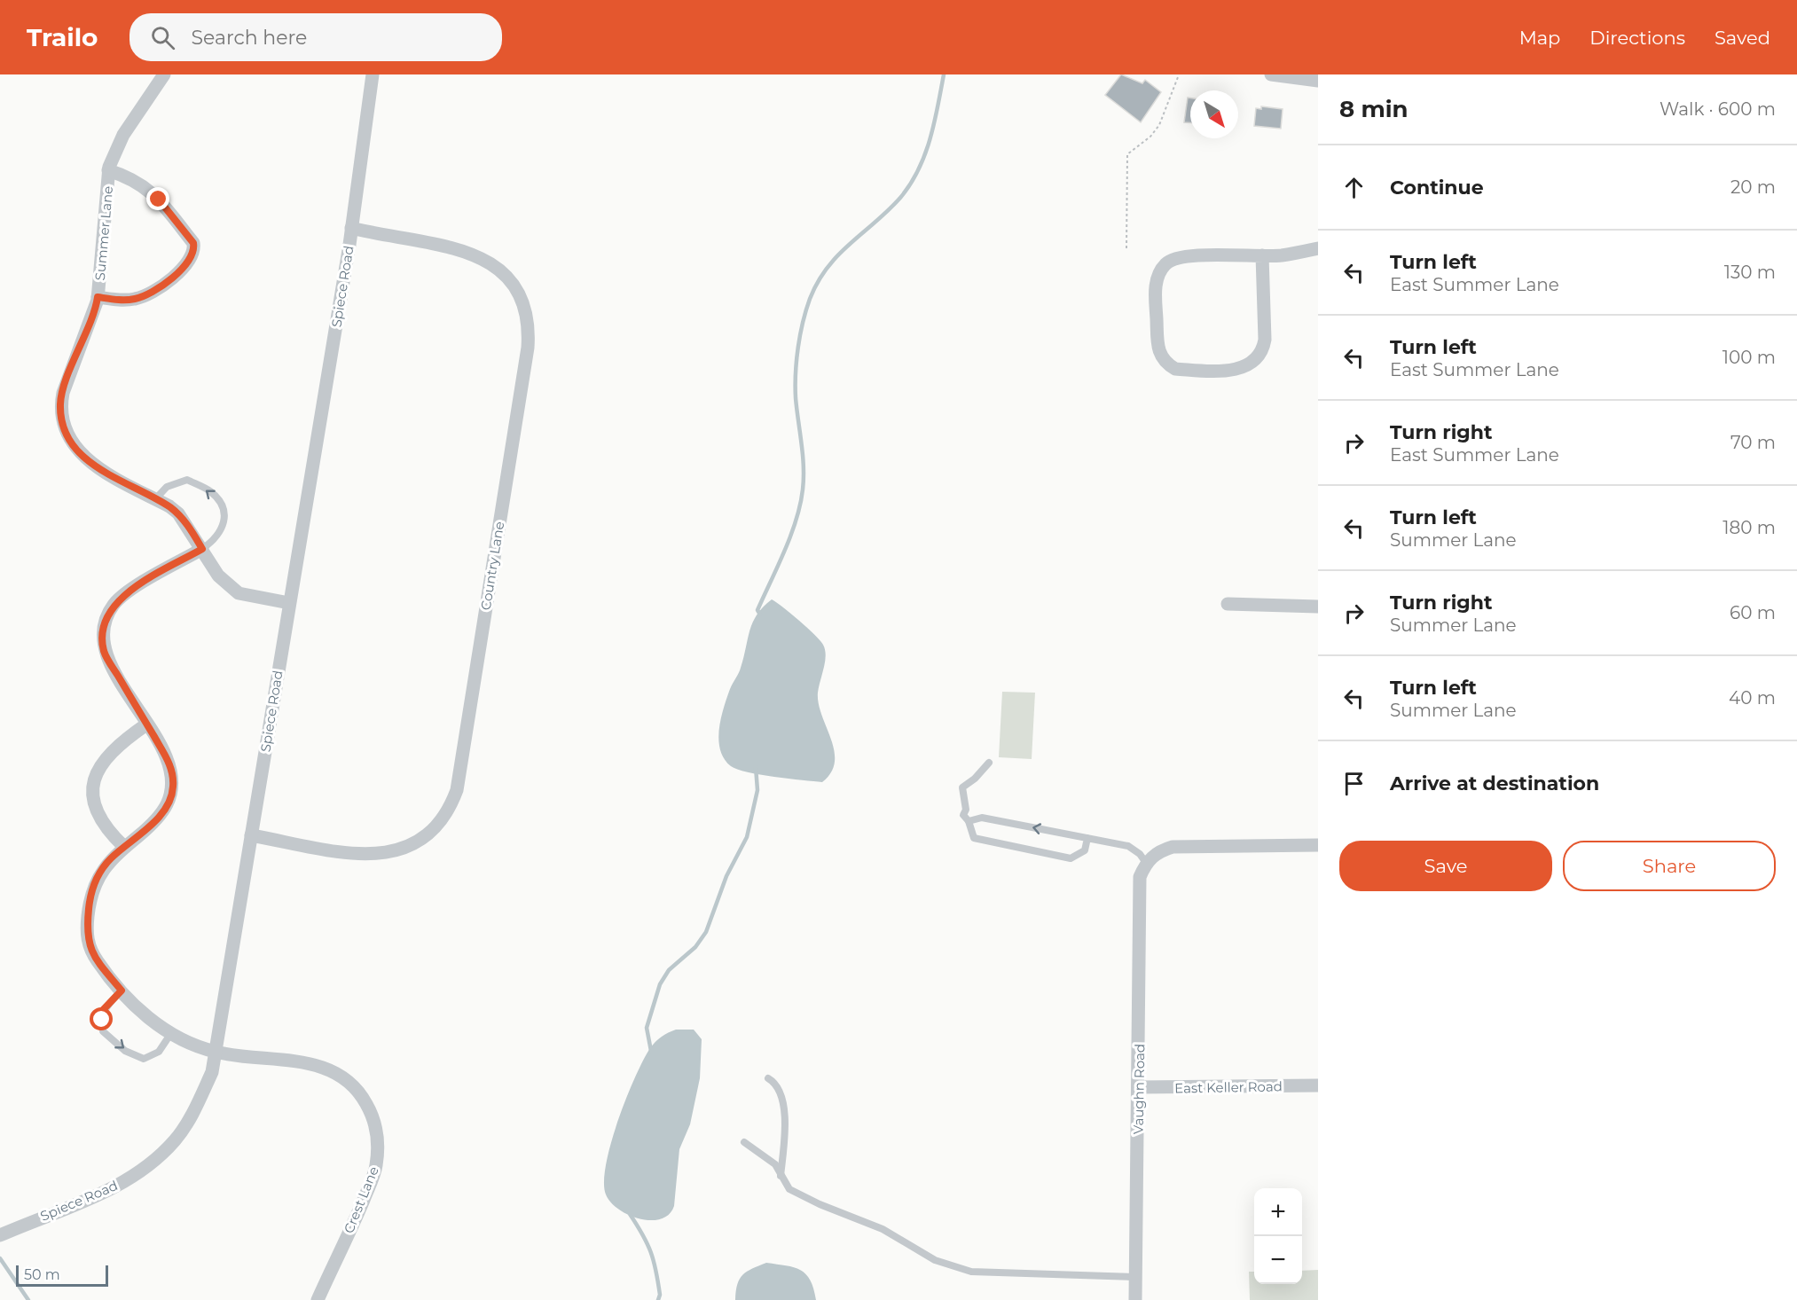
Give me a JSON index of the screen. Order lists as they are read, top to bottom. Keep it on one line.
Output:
{"streets":{"street":["Summer Lane","Spiece Road","Country Lane","East Keller Road","Vaughn Road","Crest Lane"]},"crossings":[["Summer Lane","Spiece Road"],["Summer Lane","Crest Lane"],["Spiece Road","Country Lane"],["Spiece Road","Crest Lane"],["East Keller Road","Vaughn Road"]],"scale_bar":"50 m","north":"bottom right","page":{"header":"Trailo","search":"Search here","nav":["Map","Directions","Saved"],"heading":["8 min","Walk · 600 m"],"list":[["Continue","20 m"],["Turn left","East Summer Lane","130 m"],["Turn left","East Summer Lane","100 m"],["Turn right","East Summer Lane","70 m"],["Turn left","Summer Lane","180 m"],["Turn right","Summer Lane","60 m"],["Turn left","Summer Lane","40 m"],"Arrive at destination"],"buttons":["Save","Share"],"map_buttons":["+","−"],"scale":"50 m"}}
